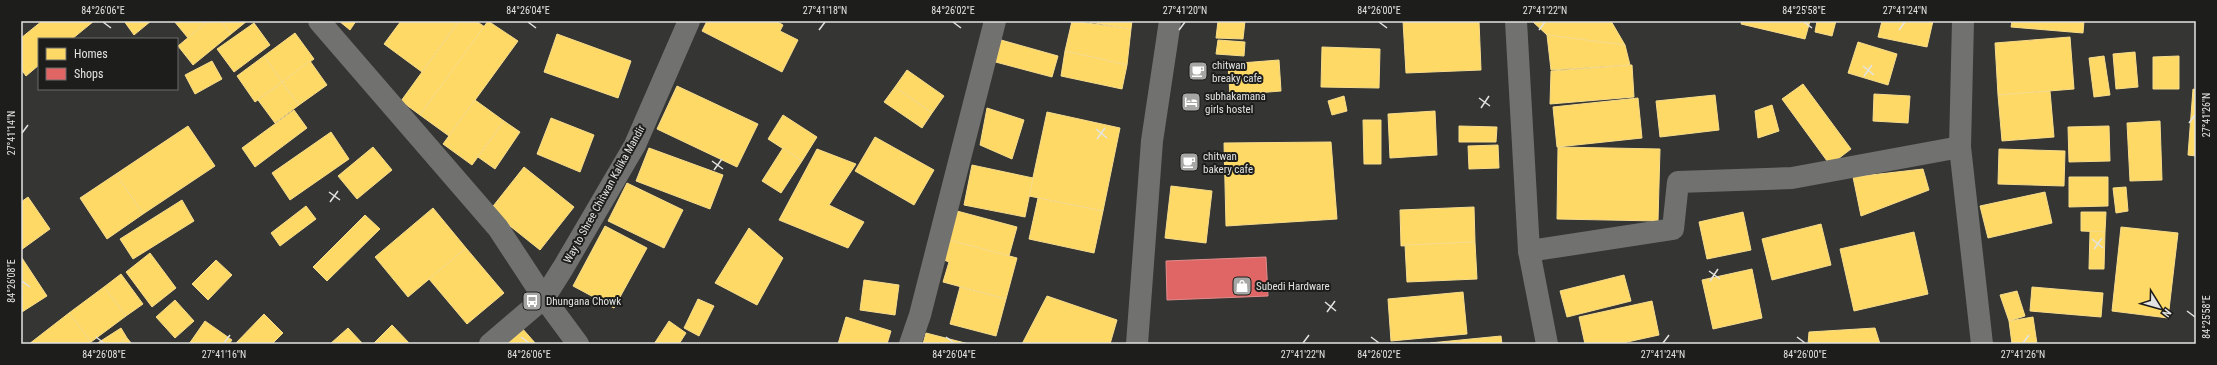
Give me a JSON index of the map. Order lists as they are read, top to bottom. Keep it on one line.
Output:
{"streets":{"street":["Way to Shree Chitwan Kalika Mandir"]},"places":{"cafe":["chitwan breaky cafe","chitwan bakery cafe"],"hotel":["subhakamana girls hostel"],"shop":["Subedi Hardware"],"bus stop":["Dhungana Chowk"]},"legend":["Homes","Shops"],"north":"bottom right","coordinates":["84°26'06\"E","84°26'04\"E","27°41'18\"N","84°26'02\"E","27°41'20\"N","84°26'00\"E","27°41'22\"N","84°25'58\"E","27°41'24\"N","27°41'26\"N","27°41'14\"N","84°26'08\"E","27°41'16\"N"]}
